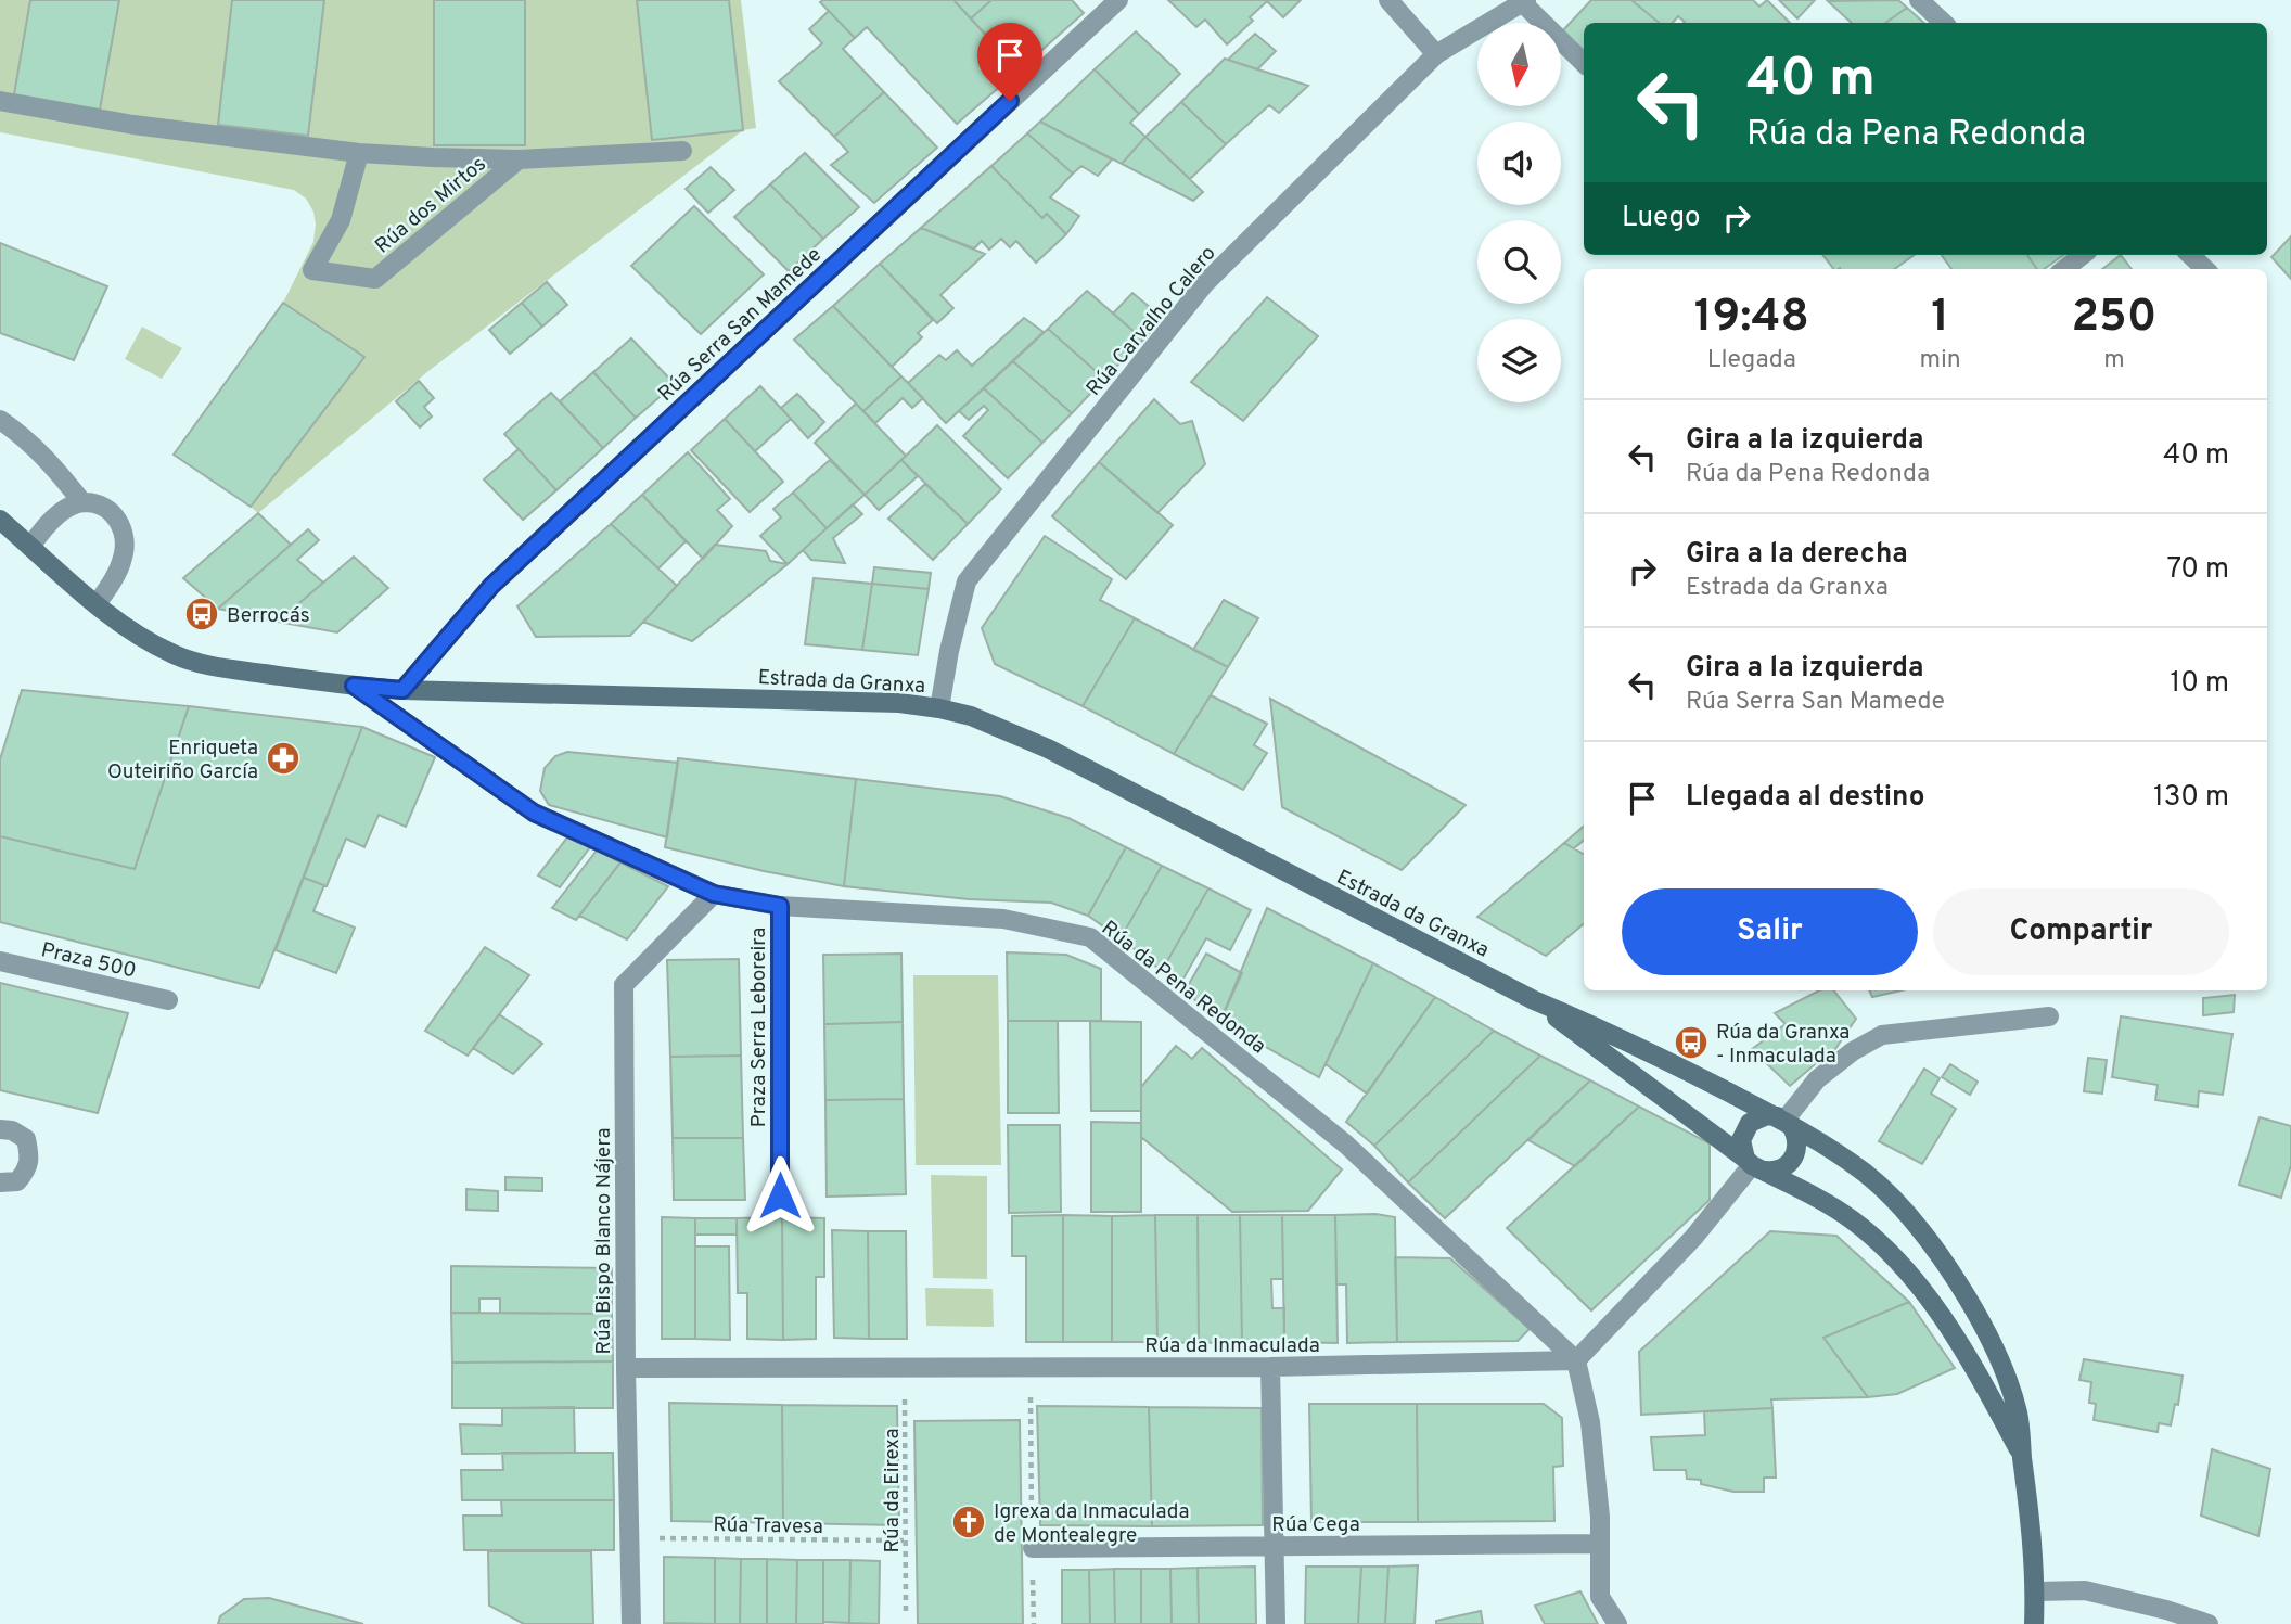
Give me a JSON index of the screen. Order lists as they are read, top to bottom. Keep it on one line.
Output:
{"streets":{"main road":["Estrada da Granxa"],"street":["Rúa dos Mirtos","Rúa Carvalho Calero","Rúa Serra San Mamede","Praza 500","Rúa da Pena Redonda","Praza Serra Leboreira","Rúa Bispo Blanco Nájera","Rúa da Inmaculada","Rúa Cega"],"path":["Rúa da Eirexa","Rúa Travesa"]},"crossings":[["Rúa Carvalho Calero","Estrada da Granxa"],["Rúa Serra San Mamede","Estrada da Granxa"],["Estrada da Granxa","Rúa da Pena Redonda"],["Rúa da Pena Redonda","Praza Serra Leboreira"],["Rúa da Pena Redonda","Rúa Bispo Blanco Nájera"],["Rúa da Pena Redonda","Rúa da Inmaculada"],["Rúa Bispo Blanco Nájera","Rúa da Inmaculada"],["Rúa Bispo Blanco Nájera","Rúa Travesa"],["Rúa da Inmaculada","Rúa da Eirexa"],["Rúa da Eirexa","Rúa Travesa"]],"places":{"bus stop":["Berrocás","Rúa da Granxa - Inmaculada"],"pharmacy":["Enriqueta Outeiriño García"],"church":["Igrexa da Inmaculada de Montealegre"]},"north":"bottom","page":{"turn":["40 m","Rúa da Pena Redonda"],"then":"Luego","eta":["19:48","Llegada","1","min","250","m"],"list":[{"name":"Gira a la izquierda","note":"Rúa da Pena Redonda","value":"40 m"},{"name":"Gira a la derecha","note":"Estrada da Granxa","value":"70 m"},{"name":"Gira a la izquierda","note":"Rúa Serra San Mamede","value":"10 m"},{"name":"Llegada al destino","value":"130 m"}],"buttons":["Salir","Compartir"]}}
